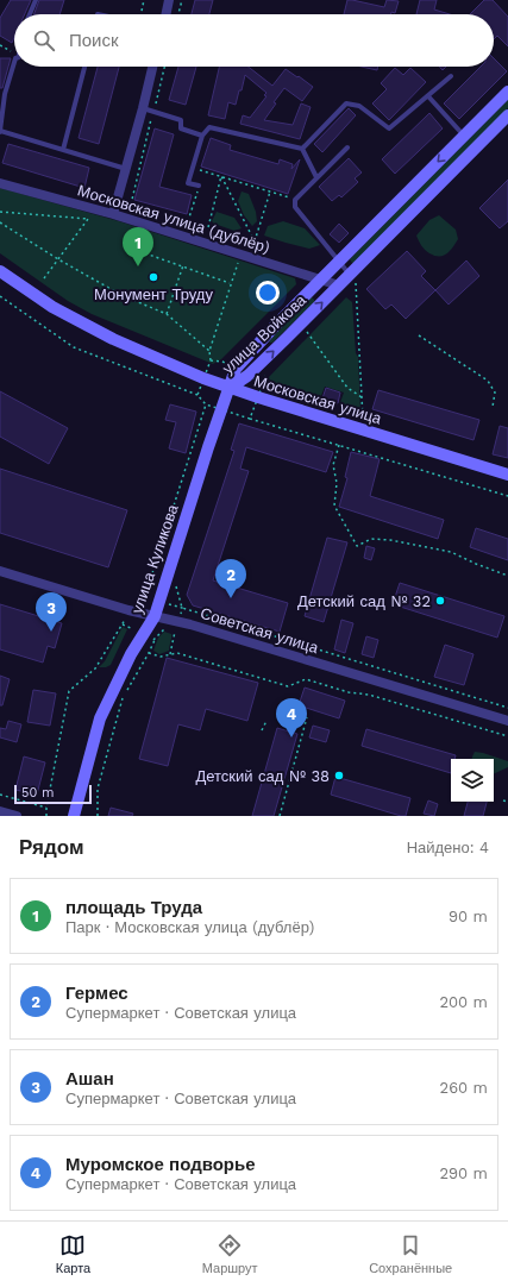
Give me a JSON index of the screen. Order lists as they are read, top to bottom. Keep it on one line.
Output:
{"streets":{"main road":["улица Войкова","Московская улица","улица Куликова"],"street":["Московская улица (дублёр)","Советская улица"]},"crossings":[["Московская улица (дублёр)","улица Войкова"],["улица Войкова","Московская улица"],["улица Войкова","улица Куликова"],["Московская улица","улица Куликова"],["улица Куликова","Советская улица"]],"places":["Монумент Труду","Детский сад № 32","Детский сад № 38"],"scale_bar":"50 m","page":{"search":"Поиск","pins":["1","2","3","4"],"scale":"50 m","heading":["Рядом","Найдено: 4"],"list":[{"mark":"1","name":"площадь Труда","note":"Парк · Московская улица (дублёр)","value":"90 m"},{"mark":"2","name":"Гермес","note":"Супермаркет · Советская улица","value":"200 m"},{"mark":"3","name":"Ашан","note":"Супермаркет · Советская улица","value":"260 m"},{"mark":"4","name":"Муромское подворье","note":"Супермаркет · Советская улица","value":"290 m"}],"nav":["Карта","Маршрут","Сохранённые"]}}
